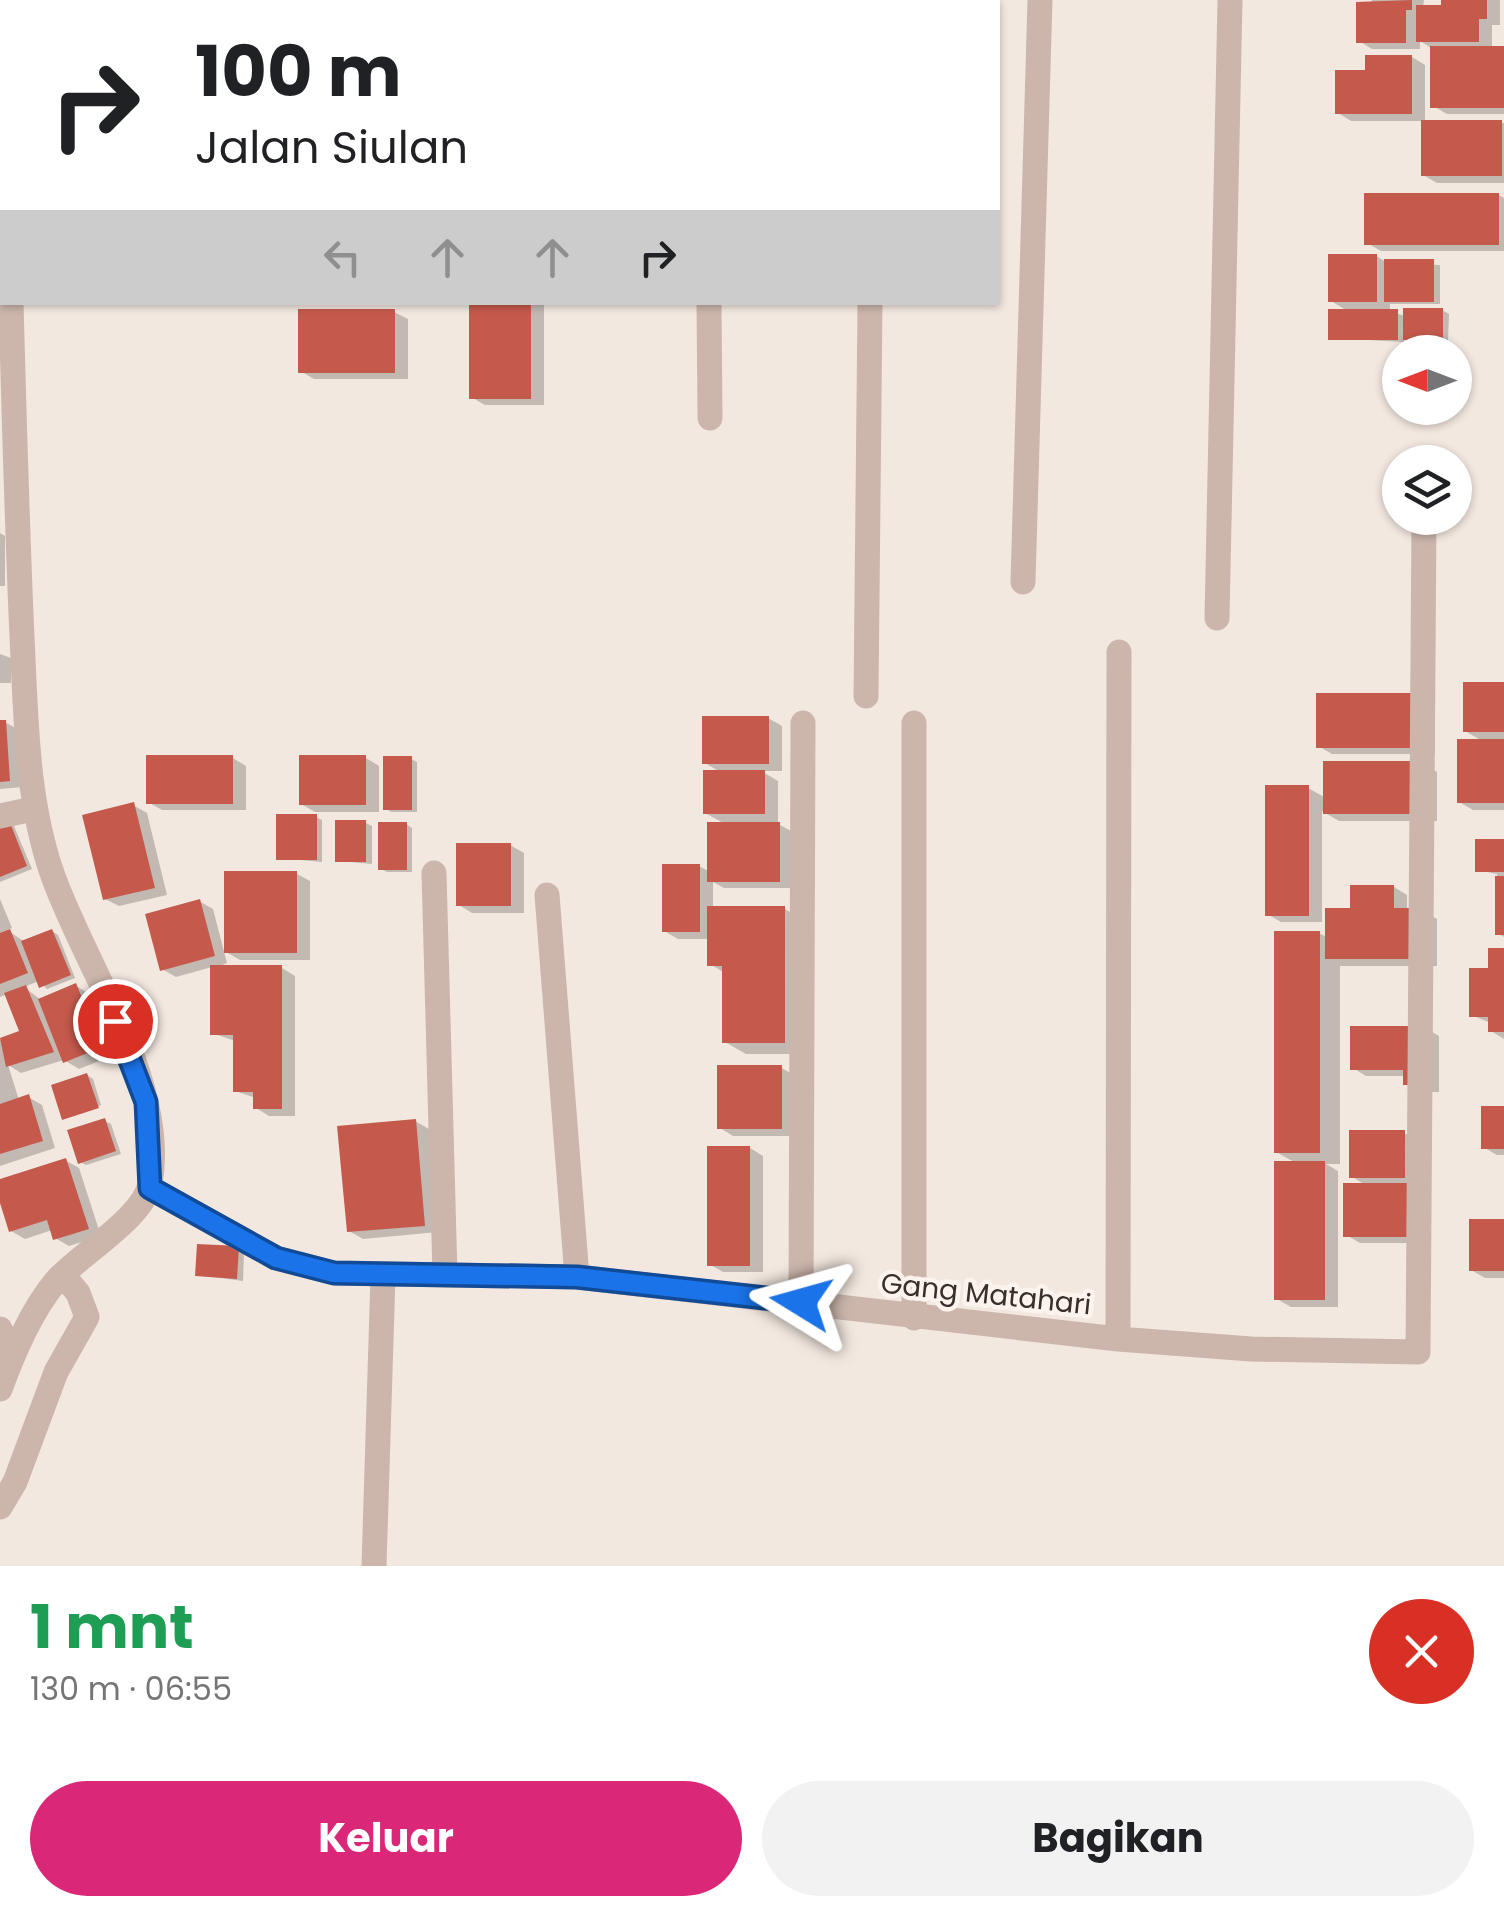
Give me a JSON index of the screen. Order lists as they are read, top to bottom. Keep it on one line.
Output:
{"streets":{"street":["Gang Matahari"]},"north":"left","page":{"turn":["100 m","Jalan Siulan"],"heading":["1 mnt","130 m · 06:55"],"buttons":["Keluar","Bagikan"]}}
